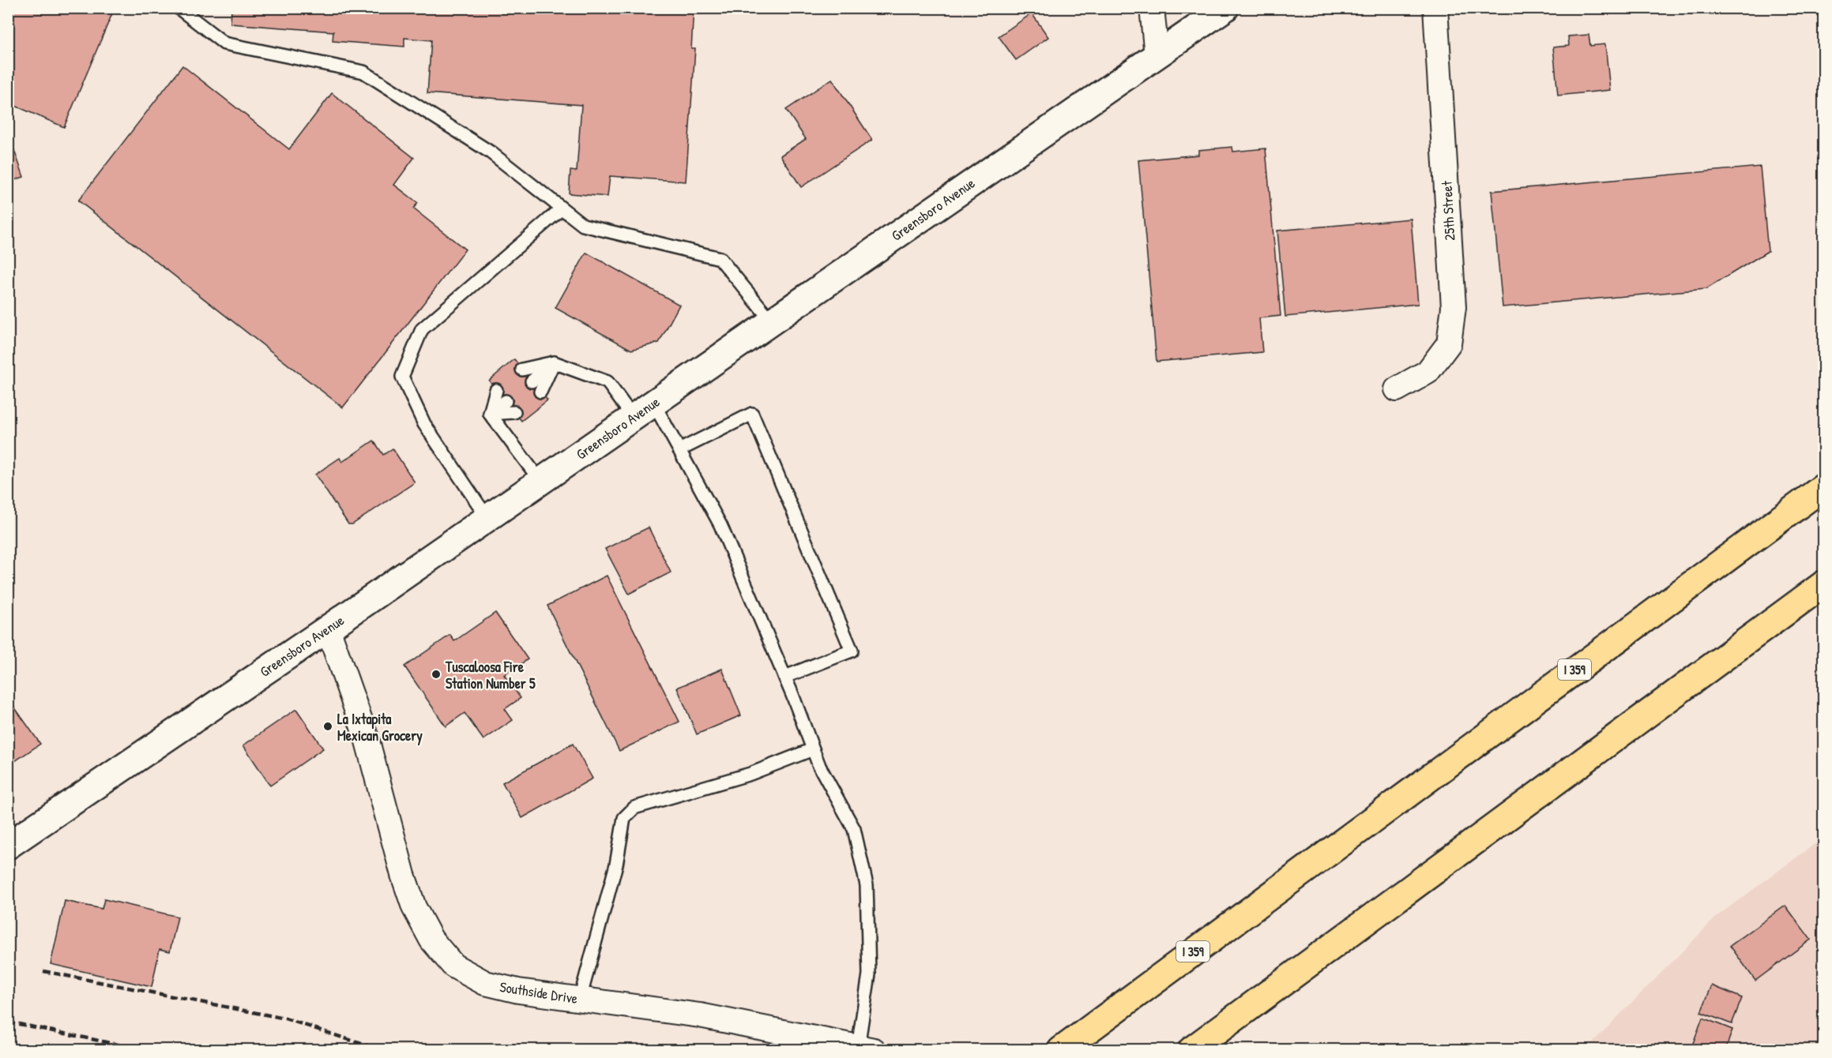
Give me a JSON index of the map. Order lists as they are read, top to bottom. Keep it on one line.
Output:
{"streets":{"highway":["I 359"],"main road":["Greensboro Avenue"],"street":["25th Street","Southside Drive"]},"crossings":[["Greensboro Avenue","Southside Drive"]],"places":["Tuscaloosa Fire Station Number 5","La Ixtapita Mexican Grocery"]}
